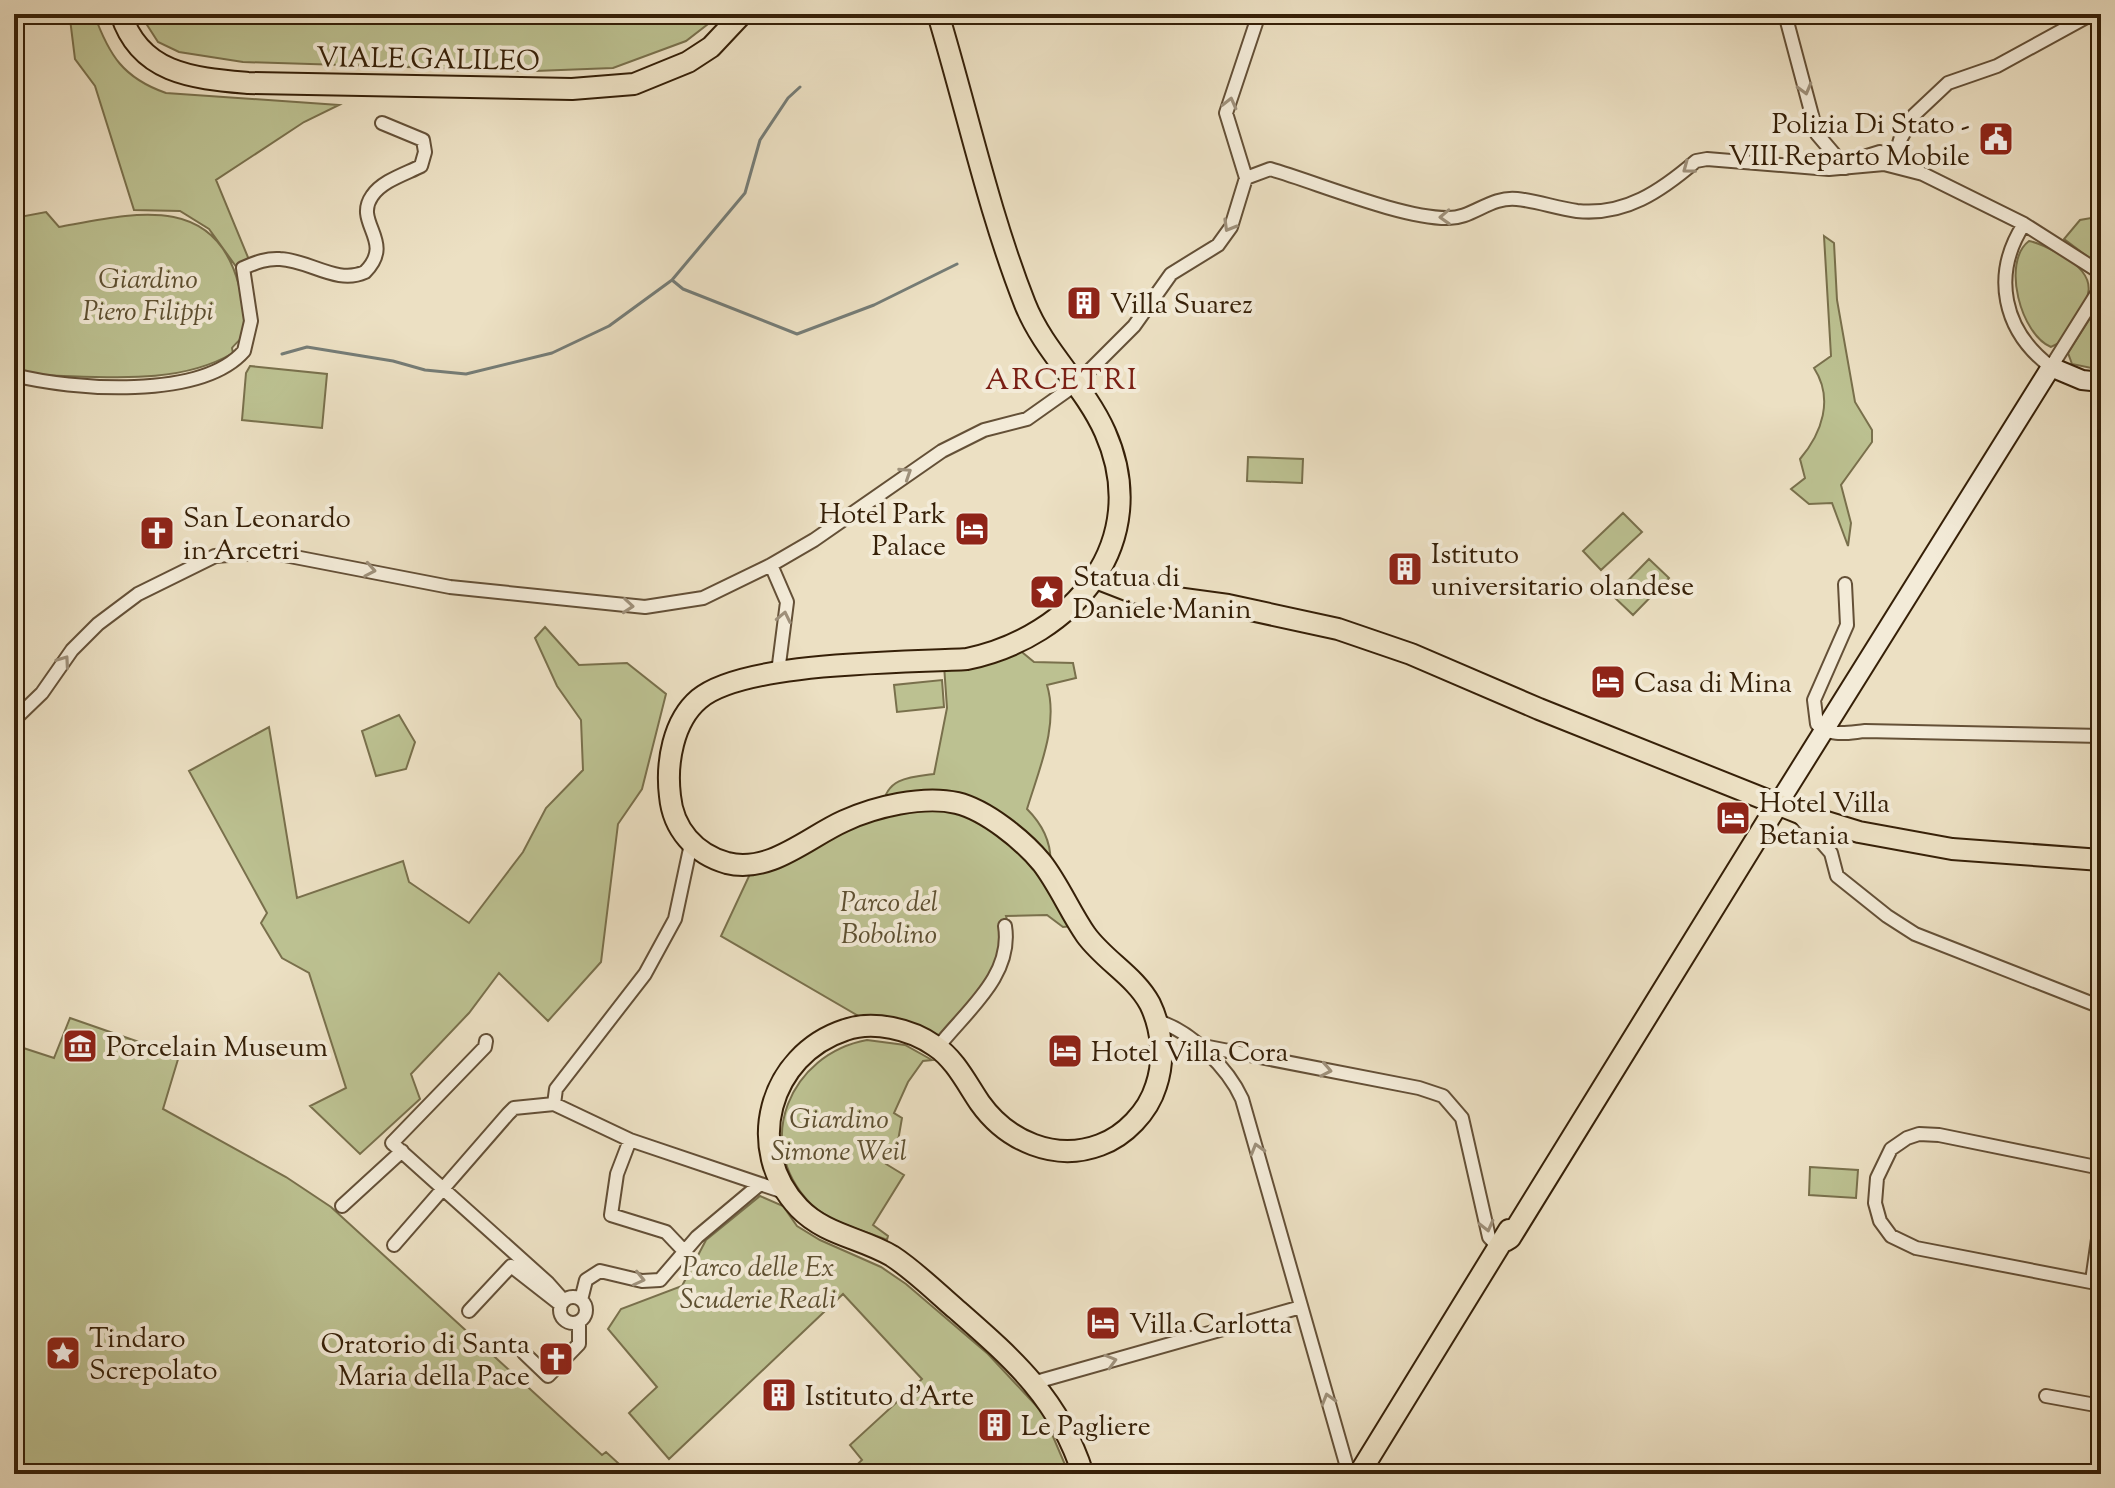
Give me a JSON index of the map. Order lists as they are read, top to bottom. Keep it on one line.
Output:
{"streets":{"main road":["VIALE GALILEO"]},"districts":["ARCETRI"],"parks":["Giardino Piero Filippi","Parco del Bobolino","Giardino Simone Weil","Parco delle Ex Scuderie Reali"],"places":{"public building":["Polizia Di Stato - VIII Reparto Mobile"],"building":["Villa Suarez","Istituto universitario olandese","Istituto d'Arte","Le Pagliere"],"hotel":["Hotel Park Palace","Casa di Mina","Hotel Villa Betania","Hotel Villa Cora","Villa Carlotta"],"church":["San Leonardo in Arcetri","Oratorio di Santa Maria della Pace"],"place":["Statua di Daniele Manin","Tindaro Screpolato"],"museum":["Porcelain Museum"]}}
